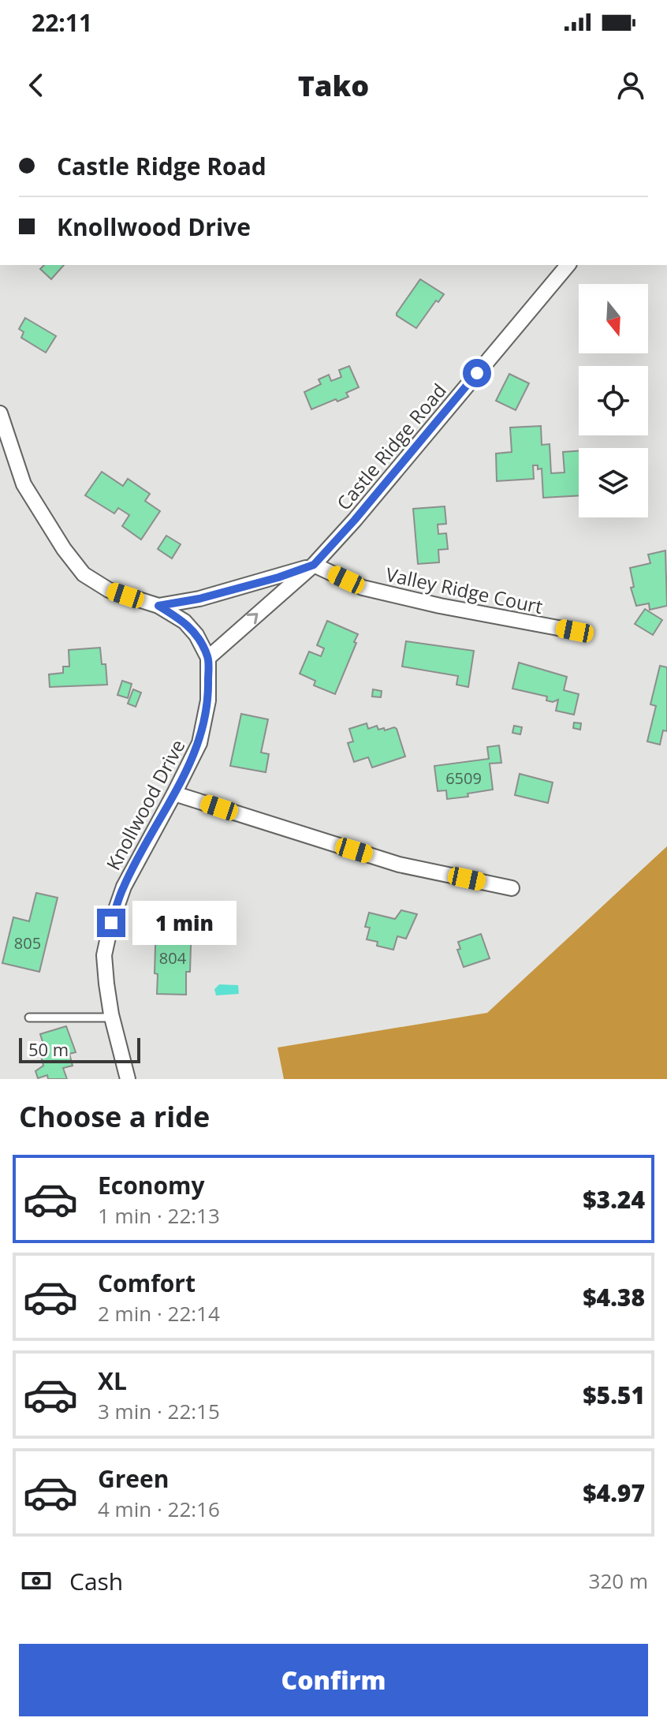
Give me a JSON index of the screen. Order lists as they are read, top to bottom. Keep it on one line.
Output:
{"streets":{"street":["Castle Ridge Road","Valley Ridge Court","Knollwood Drive"]},"crossings":[["Castle Ridge Road","Valley Ridge Court"],["Castle Ridge Road","Knollwood Drive"]],"house_numbers":["6509","805","804"],"scale_bar":"50 m","north":"bottom","page":{"status":"22:11","header":"Tako","banner":["Castle Ridge Road","Knollwood Drive"],"bubble":"1 min","scale":"50 m","heading":"Choose a ride","list":[{"name":"Economy","note":"1 min · 22:13","value":"$3.24"},{"name":"Comfort","note":"2 min · 22:14","value":"$4.38"},{"name":"XL","note":"3 min · 22:15","value":"$5.51"},{"name":"Green","note":"4 min · 22:16","value":"$4.97"}],"pay":["Cash","320 m"],"buttons":"Confirm"}}
